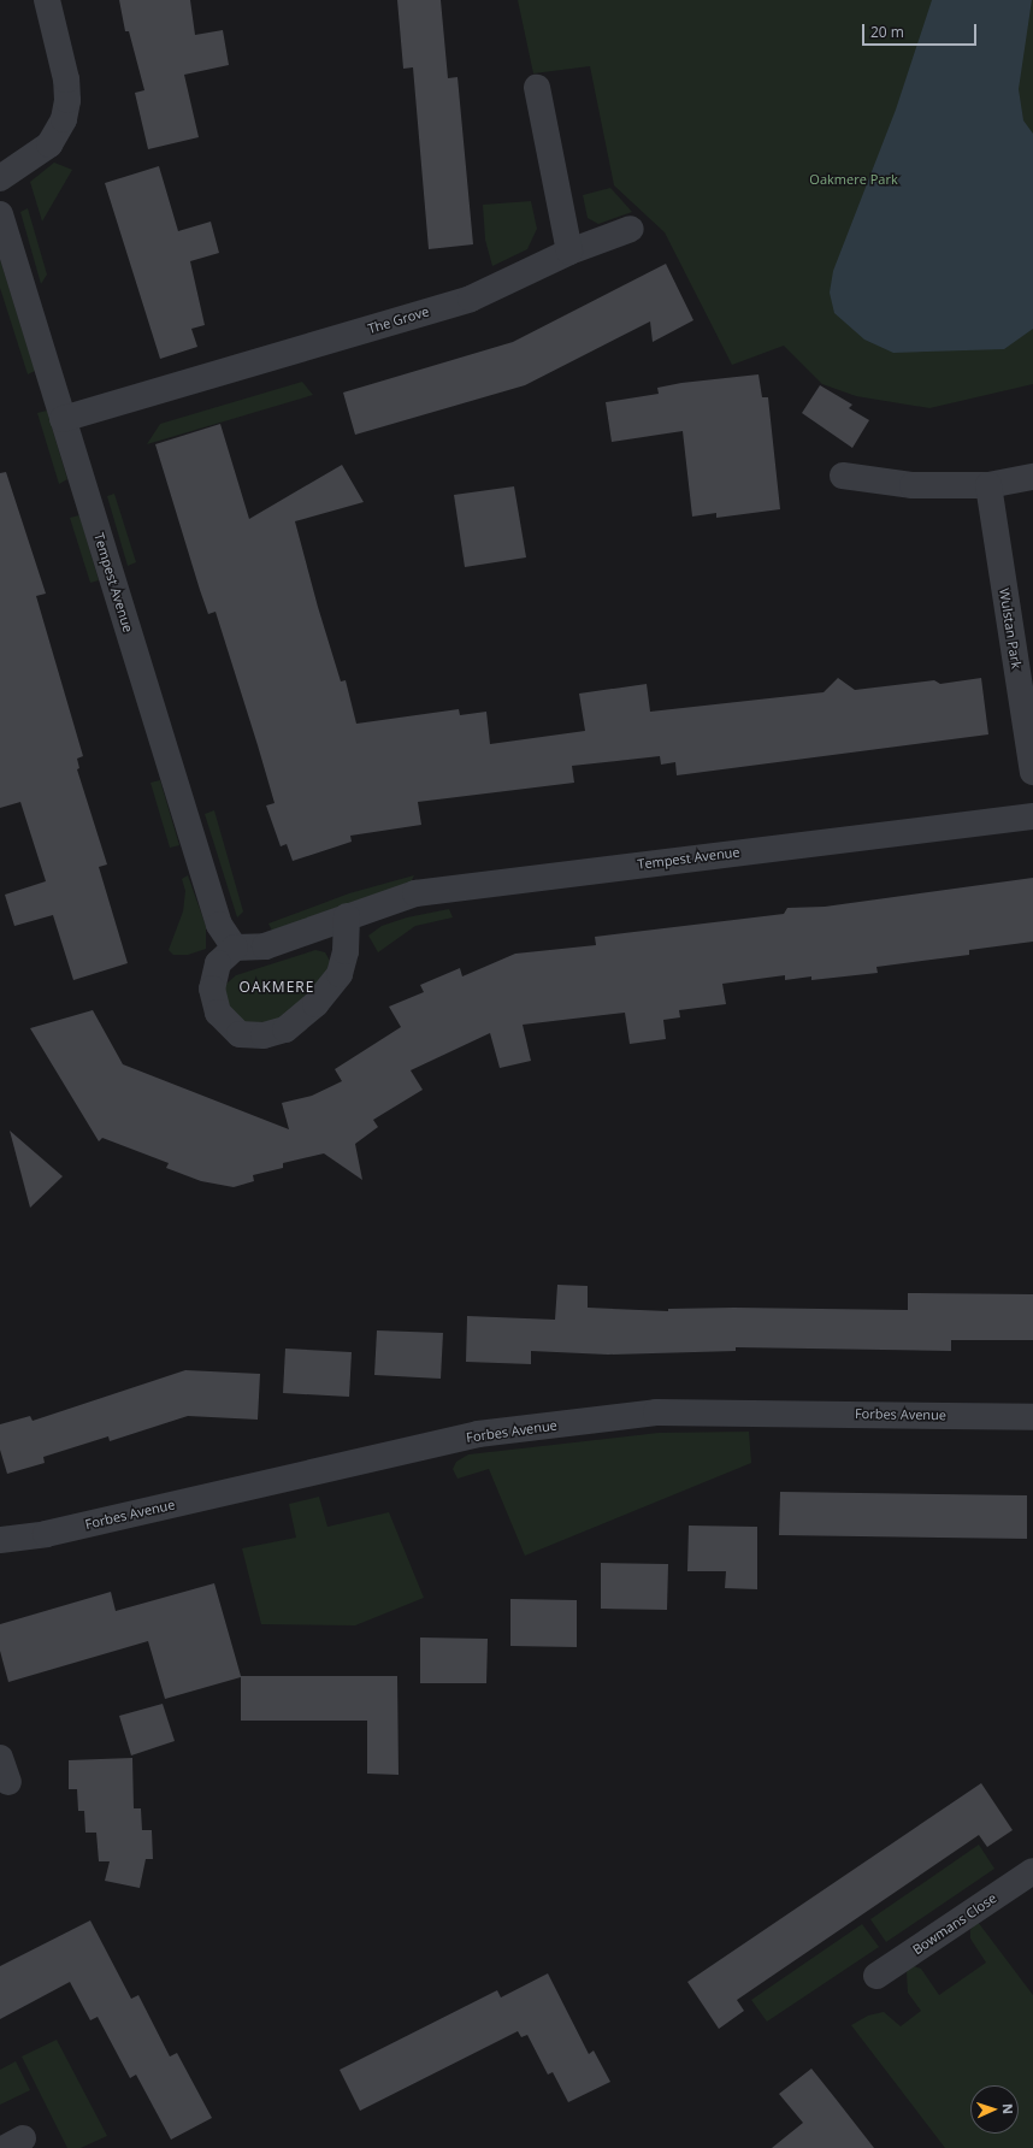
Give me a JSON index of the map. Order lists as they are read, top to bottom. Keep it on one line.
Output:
{"streets":{"street":["The Grove","Tempest Avenue","Wulstan Park","Forbes Avenue","Bowmans Close"]},"crossings":[["The Grove","Tempest Avenue"]],"districts":["OAKMERE"],"parks":["Oakmere Park"],"scale_bar":"20 m","north":"right"}
